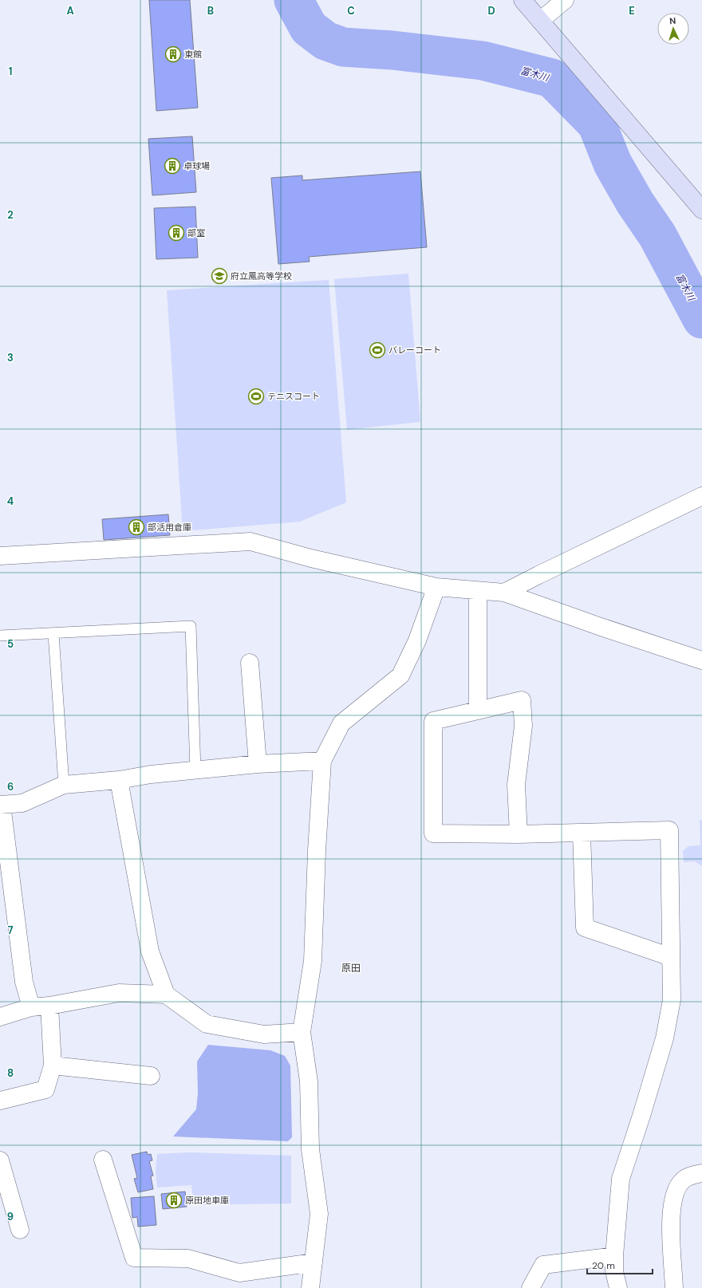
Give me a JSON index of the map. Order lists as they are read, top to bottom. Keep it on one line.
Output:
{"districts":["原田"],"water":["富木川"],"places":{"building":["東館","卓球場","部室","部活用倉庫","原田地車庫"],"school or university":["府立鳳高等学校"],"sports":["バレーコート","テニスコート"]},"scale_bar":"20 m","north":"top","grid":{"columns":["A","B","C","D","E"],"rows":["1","2","3","4","5","6","7","8","9"]}}
